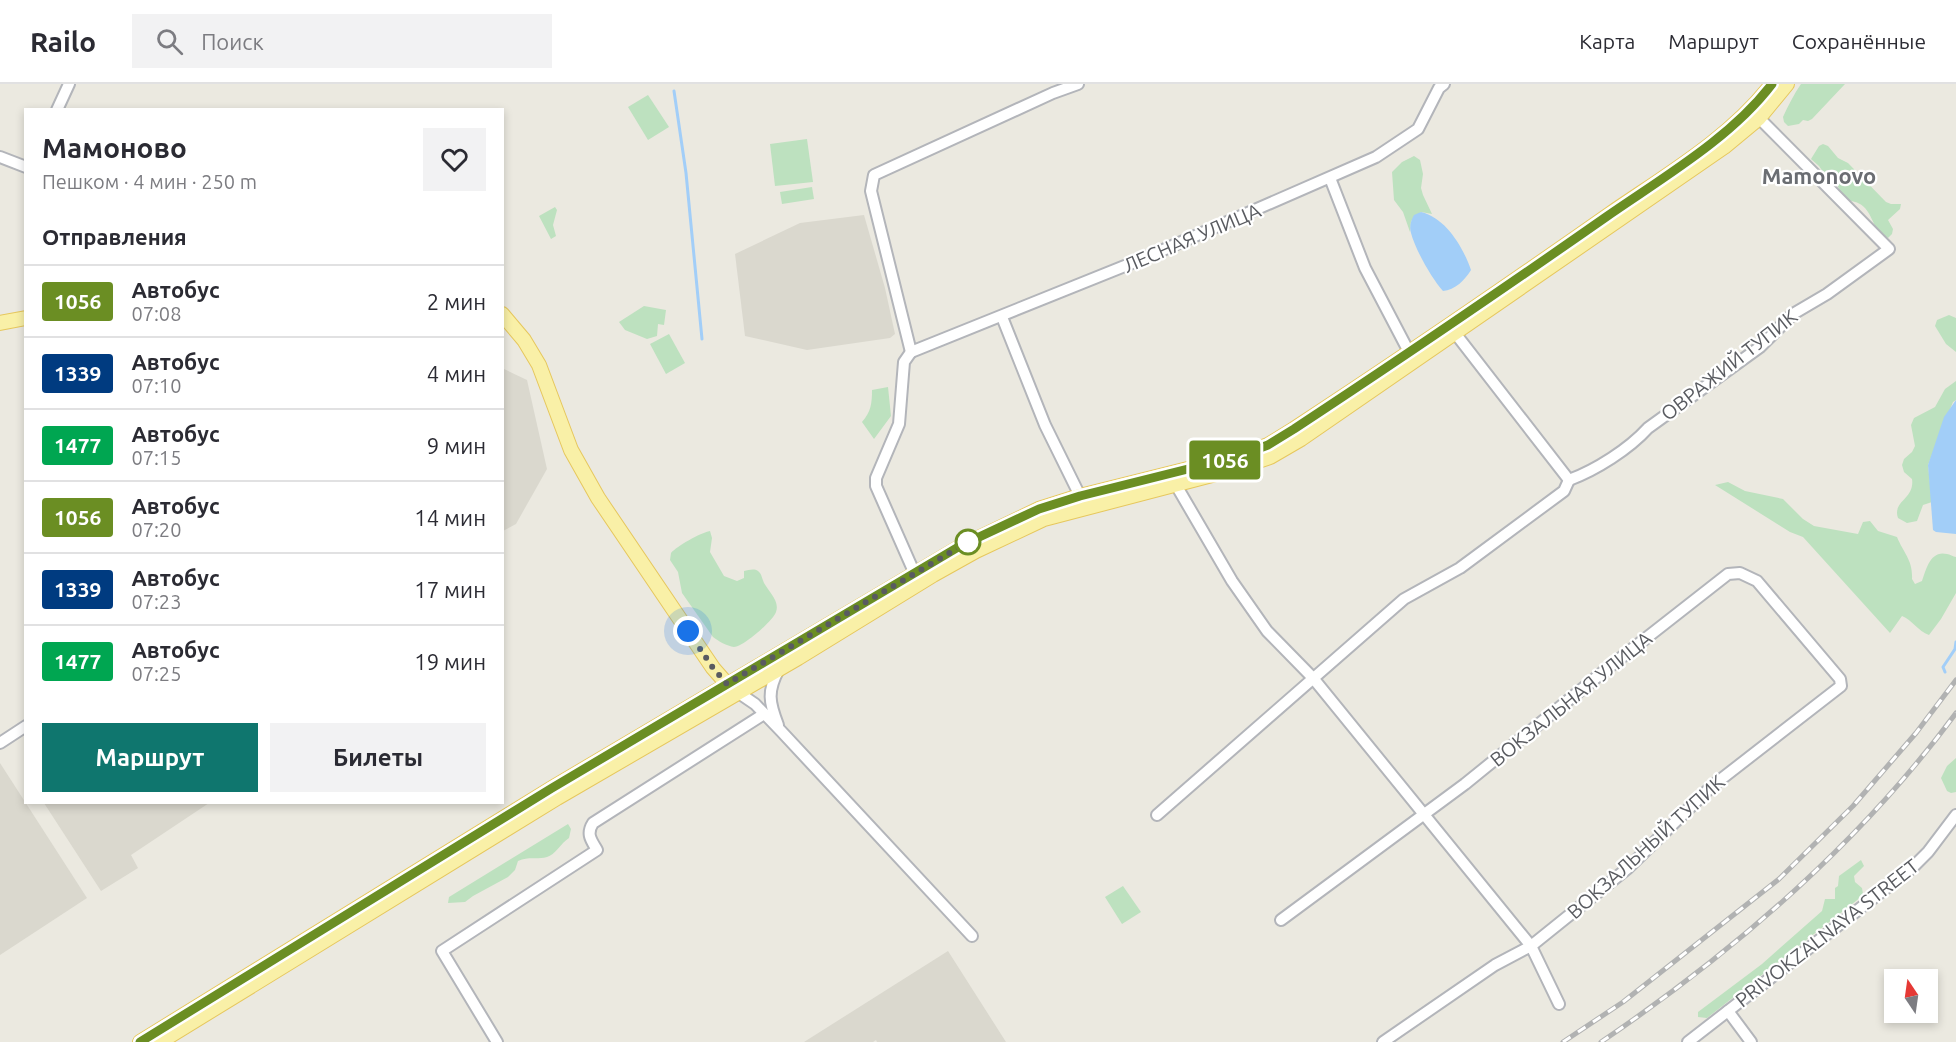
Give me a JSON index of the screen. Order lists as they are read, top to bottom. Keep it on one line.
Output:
{"streets":{"street":["ЛЕСНАЯ УЛИЦА","ОВРАЖИЙ ТУПИК","ВОКЗАЛЬНАЯ УЛИЦА","ВОКЗАЛЬНЫЙ ТУПИК","PRIVOKZALNAYA STREET"]},"crossings":[["ВОКЗАЛЬНАЯ УЛИЦА","ВОКЗАЛЬНЫЙ ТУПИК"]],"districts":["Mamonovo"],"lines":["bus line 1056"],"north":"top","page":{"header":"Railo","search":"Поиск","nav":["Карта","Маршрут","Сохранённые"],"on_map":"1056","heading":[["Мамоново","Пешком · 4 мин · 250 m"],"Отправления"],"list":[{"mark":"1056","name":"Автобус","note":"07:08","value":"2 мин"},{"mark":"1339","name":"Автобус","note":"07:10","value":"4 мин"},{"mark":"1477","name":"Автобус","note":"07:15","value":"9 мин"},{"mark":"1056","name":"Автобус","note":"07:20","value":"14 мин"},{"mark":"1339","name":"Автобус","note":"07:23","value":"17 мин"},{"mark":"1477","name":"Автобус","note":"07:25","value":"19 мин"}],"buttons":["Маршрут","Билеты"]}}
